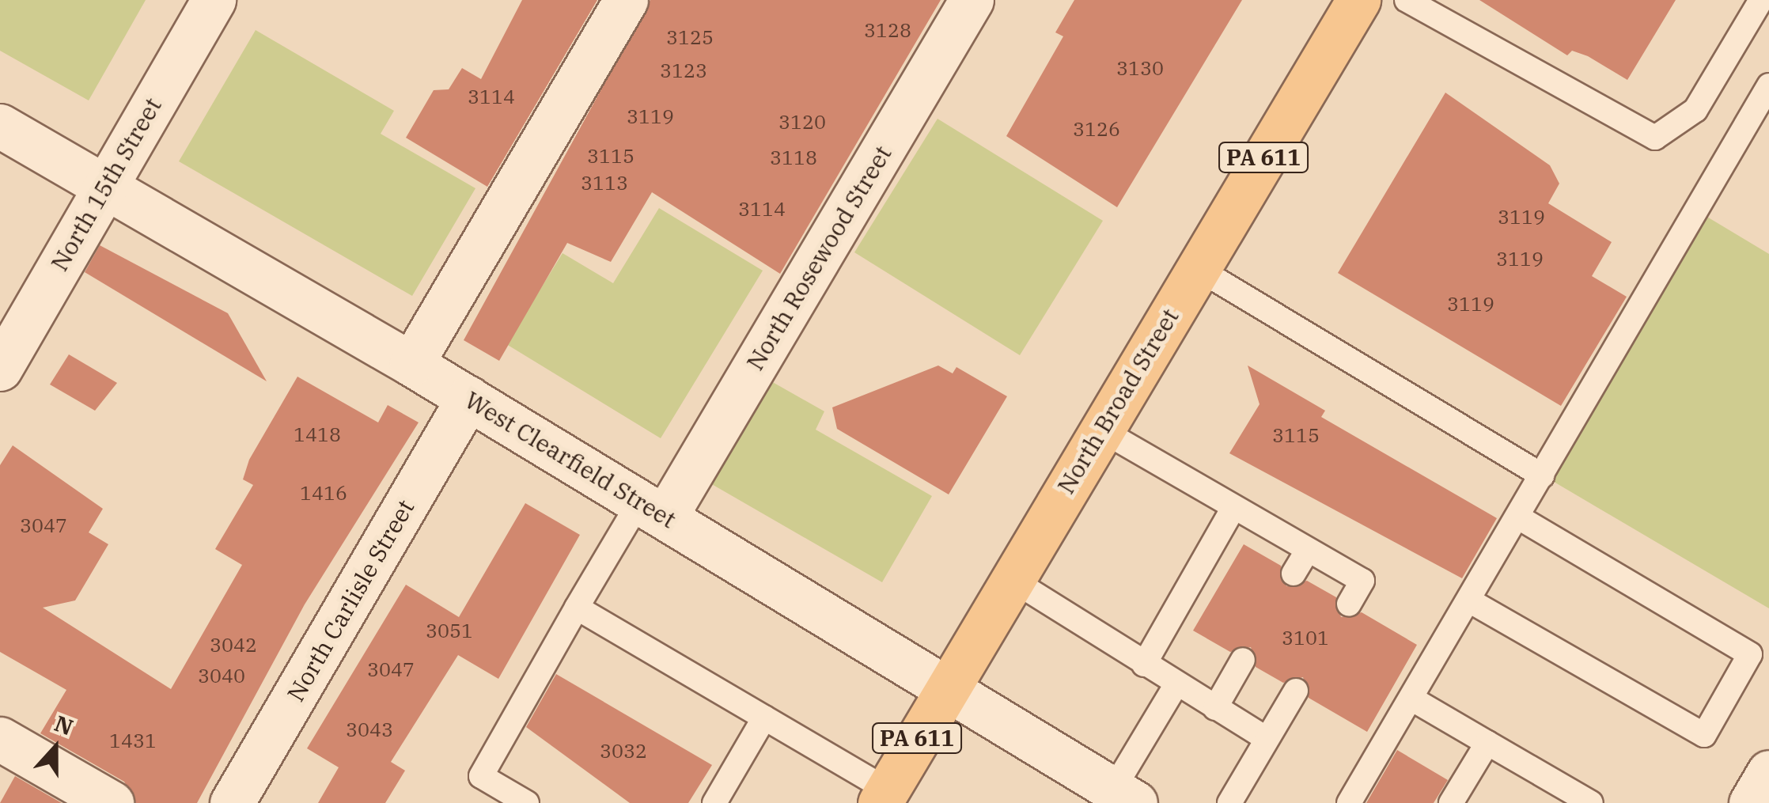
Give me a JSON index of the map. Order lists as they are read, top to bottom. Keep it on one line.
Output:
{"streets":{"main road":["PA 611","North Broad Street"],"street":["North 15th Street","North Rosewood Street","West Clearfield Street","North Carlisle Street"]},"crossings":[["North 15th Street","West Clearfield Street"],["North Rosewood Street","West Clearfield Street"],["North Broad Street","West Clearfield Street"],["West Clearfield Street","North Carlisle Street"]],"house_numbers":["3128","3125","3130","3123","3114","3119","3120","3126","3115","3118","3113","3114","3119","3119","3119","1418","3115","1416","3047","3051","3101","3042","3047","3040","3043","1431","3032"],"north":"top"}
